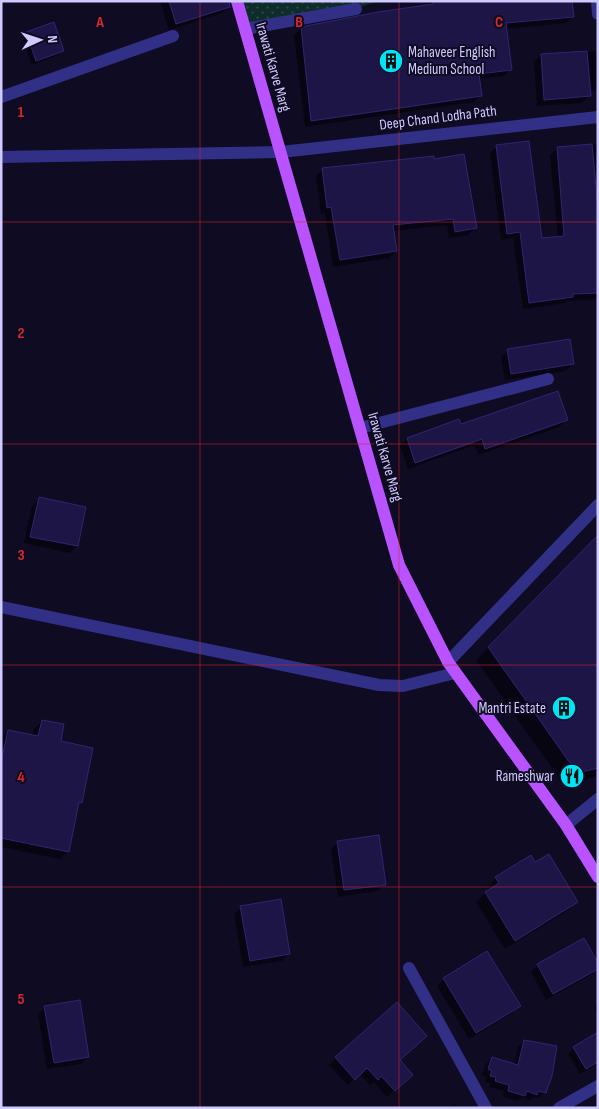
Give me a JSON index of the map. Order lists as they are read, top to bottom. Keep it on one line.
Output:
{"streets":{"main road":["Irawati Karve Marg"],"street":["Deep Chand Lodha Path"]},"crossings":[["Irawati Karve Marg","Deep Chand Lodha Path"]],"places":{"building":["Mahaveer English Medium School","Mantri Estate"],"restaurant":["Rameshwar"]},"north":"right","grid":{"columns":["A","B","C"],"rows":["1","2","3","4","5"]}}
